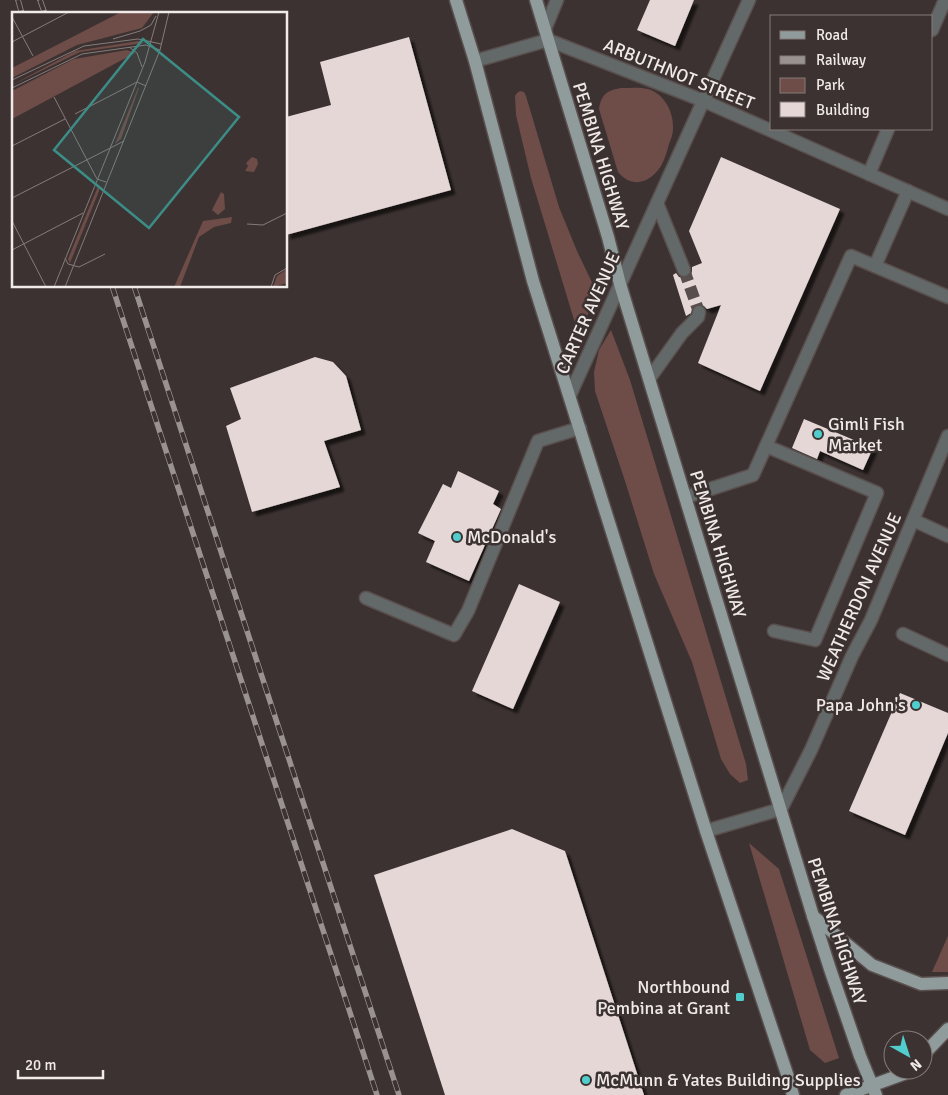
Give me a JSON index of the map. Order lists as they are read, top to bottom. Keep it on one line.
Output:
{"streets":{"main road":["PEMBINA HIGHWAY"],"street":["ARBUTHNOT STREET","CARTER AVENUE","WEATHERDON AVENUE"]},"crossings":[["ARBUTHNOT STREET","PEMBINA HIGHWAY"],["ARBUTHNOT STREET","CARTER AVENUE"],["PEMBINA HIGHWAY","CARTER AVENUE"],["PEMBINA HIGHWAY","WEATHERDON AVENUE"]],"places":{"other":["Gimli Fish Market","McDonald's","Papa John's","McMunn & Yates Building Supplies"],"transit":["Northbound Pembina at Grant"]},"legend":["Road","Railway","Park","Building"],"scale_bar":"20 m","north":"bottom right"}
